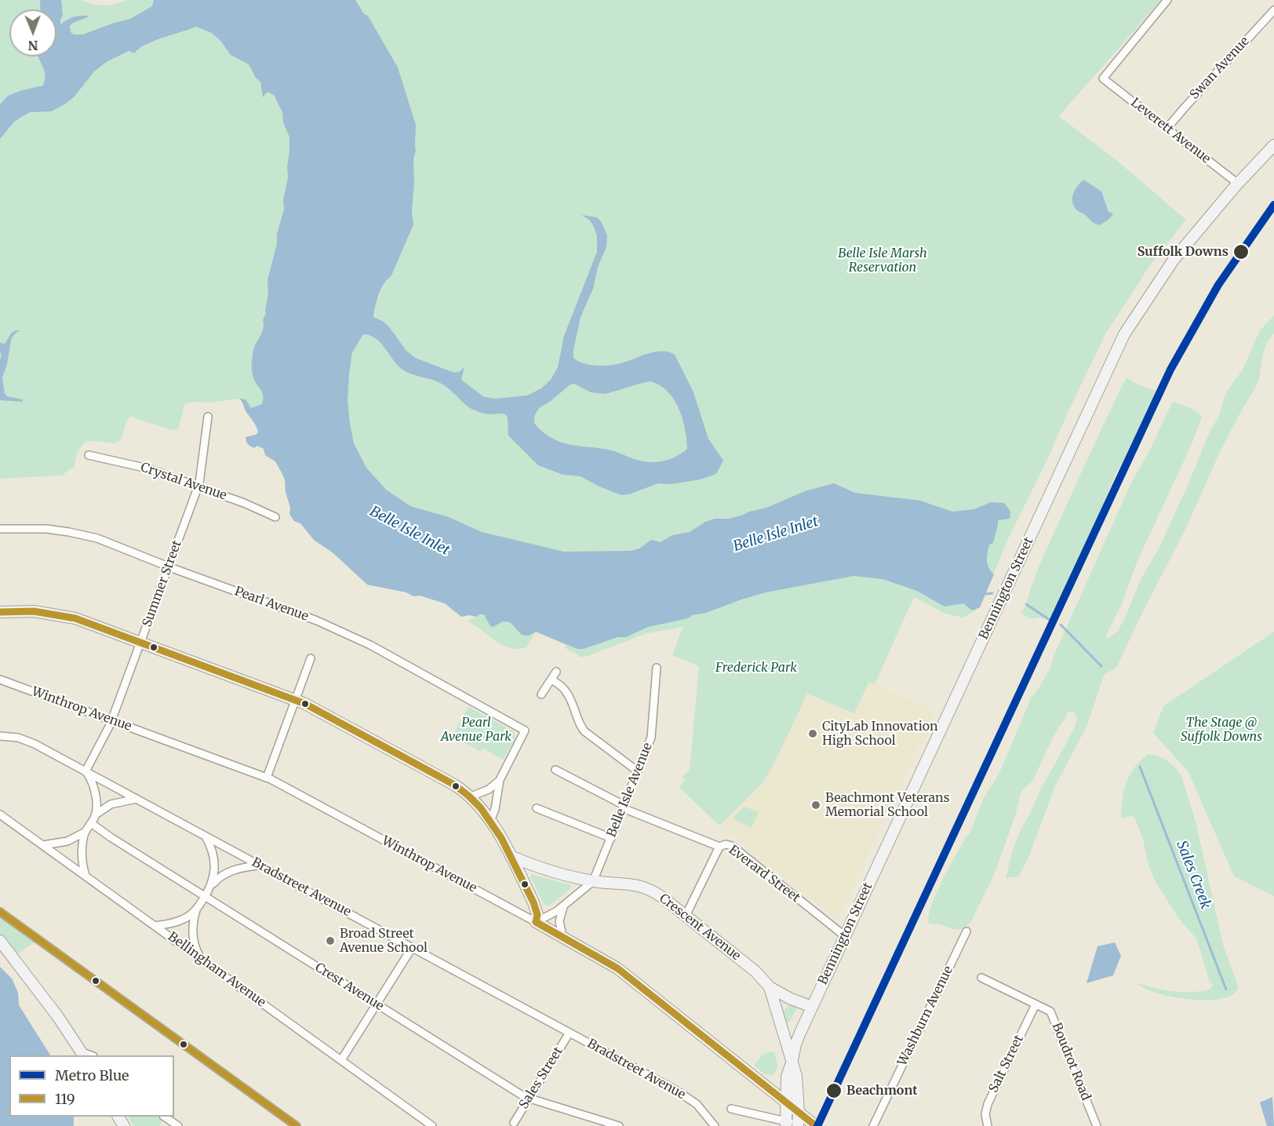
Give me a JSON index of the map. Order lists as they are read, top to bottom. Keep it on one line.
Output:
{"streets":{"street":["Swan Avenue","Leverett Avenue","Crystal Avenue","Summer Street","Bennington Street","Pearl Avenue","Winthrop Avenue","Belle Isle Avenue","Everard Street","Bradstreet Avenue","Crescent Avenue","Bellingham Avenue","Crest Avenue","Washburn Avenue","Boudrot Road","Salt Street","Sales Street"]},"crossings":[["Swan Avenue","Leverett Avenue"],["Leverett Avenue","Bennington Street"],["Crystal Avenue","Summer Street"],["Summer Street","Pearl Avenue"],["Summer Street","Winthrop Avenue"],["Summer Street","Bradstreet Avenue"],["Bennington Street","Winthrop Avenue"],["Bennington Street","Everard Street"],["Bennington Street","Crescent Avenue"],["Belle Isle Avenue","Everard Street"],["Belle Isle Avenue","Crescent Avenue"],["Bradstreet Avenue","Sales Street"],["Crest Avenue","Sales Street"],["Boudrot Road","Salt Street"]],"water":["Belle Isle Inlet","Sales Creek"],"parks":["Belle Isle Marsh Reservation","Frederick Park","Pearl Avenue Park","The Stage @ Suffolk Downs"],"places":["Suffolk Downs","CityLab Innovation High School","Beachmont Veterans Memorial School","Broad Street Avenue School","Beachmont"],"lines":["metro line Blue","transit line 119"],"legend":["Metro Blue","119"],"north":"bottom"}
